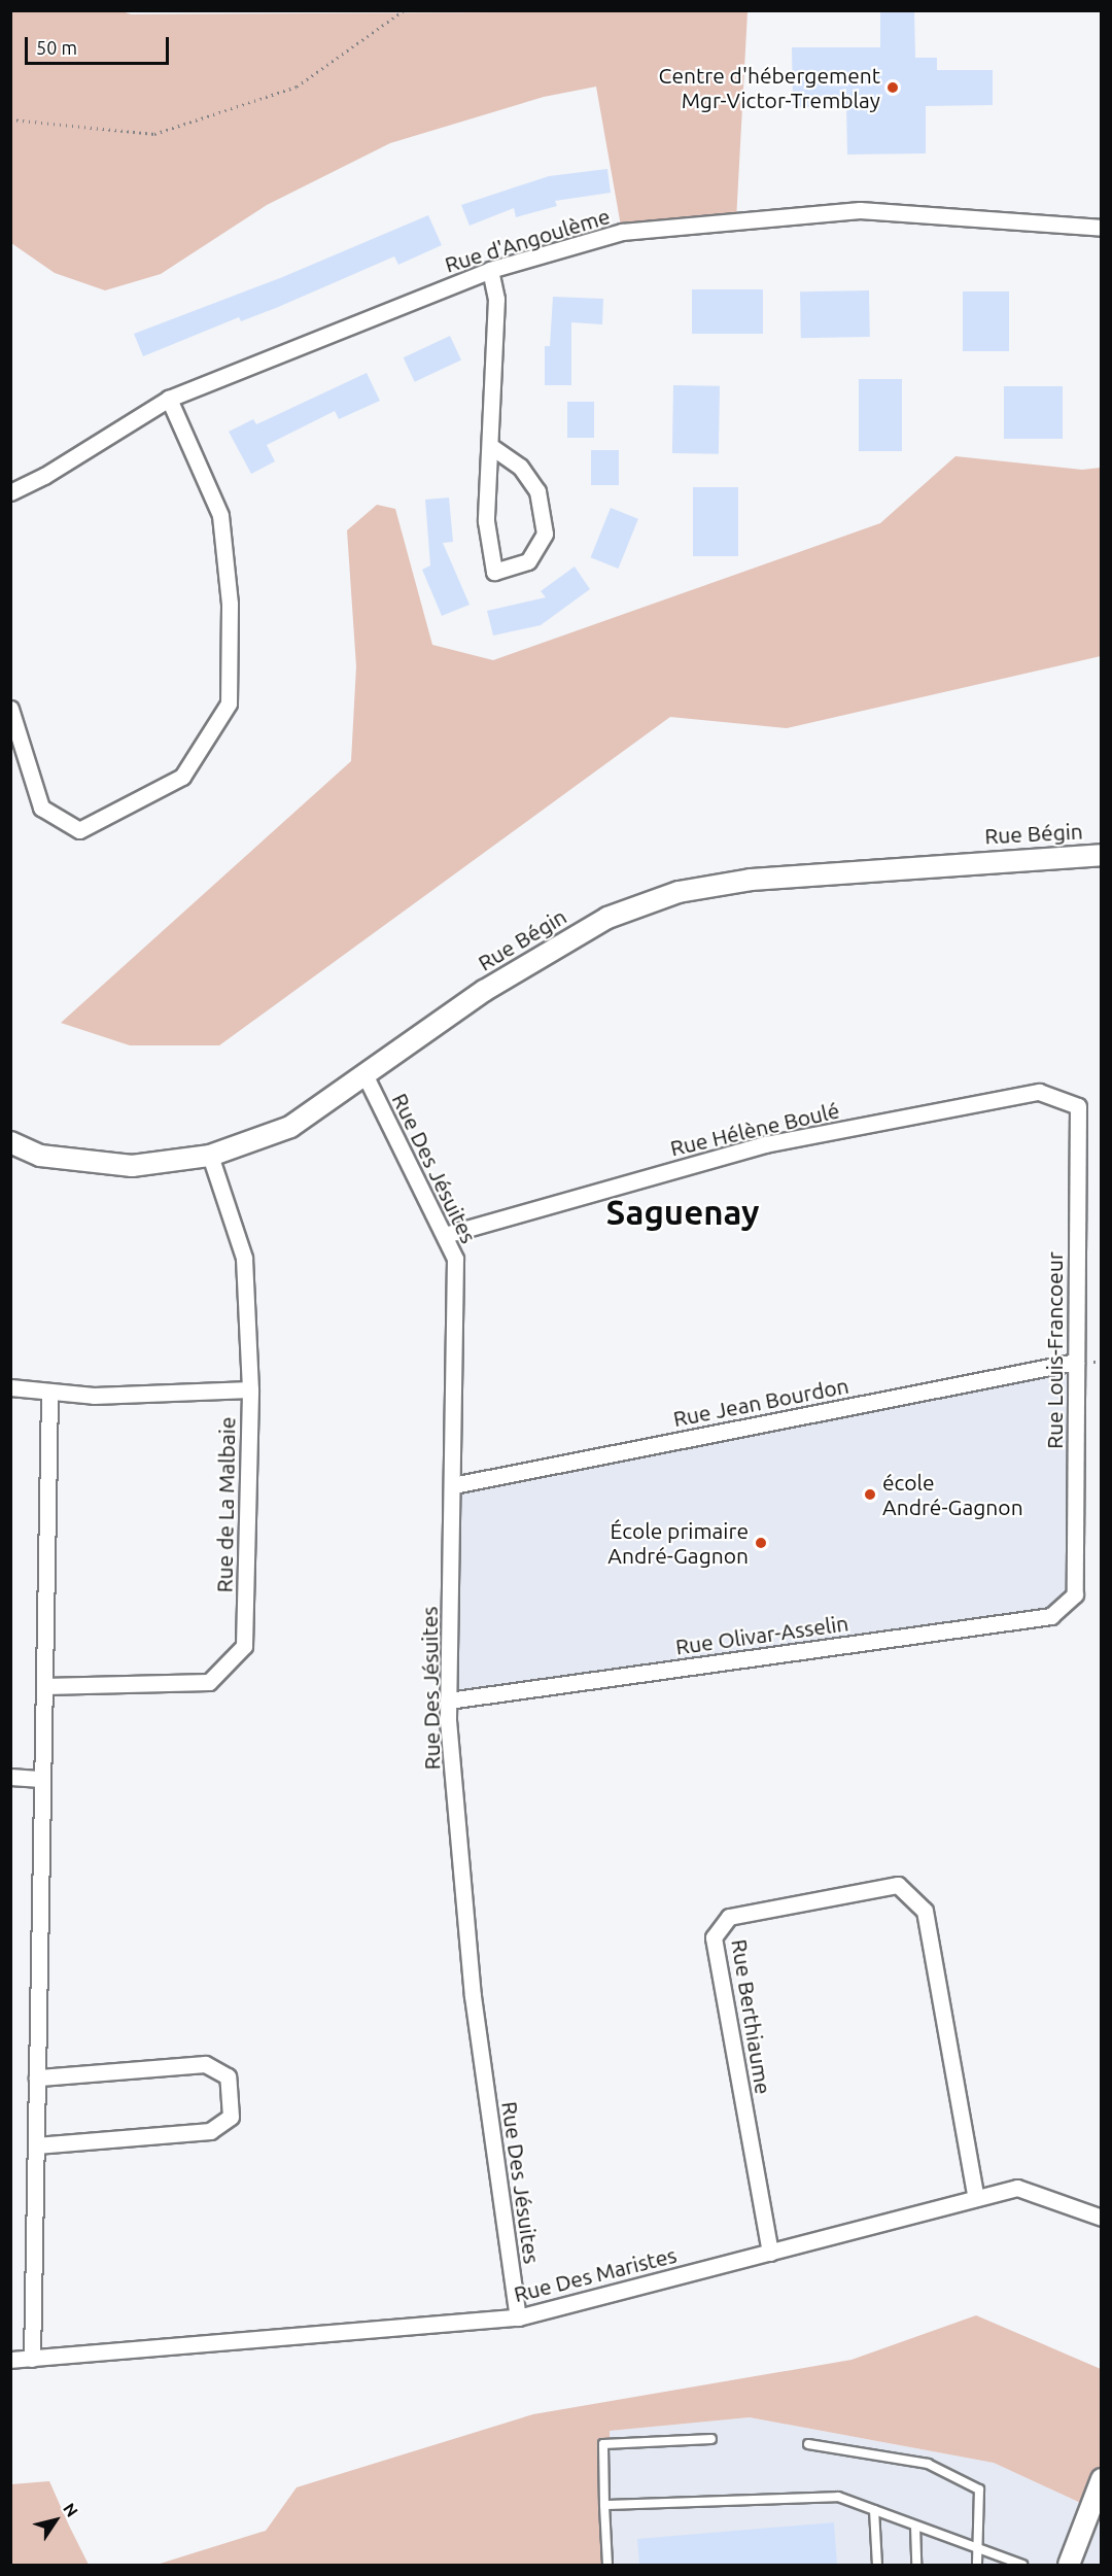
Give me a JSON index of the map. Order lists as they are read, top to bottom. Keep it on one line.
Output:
{"streets":{"street":["Rue d'Angoulème","Rue Bégin","Rue Hélène Boulé","Rue Des Jésuites","Rue Louis-Francoeur","Rue Jean Bourdon","Rue de La Malbaie","Rue Olivar-Asselin","Rue Berthiaume","Rue Des Maristes"]},"crossings":[["Rue Bégin","Rue Des Jésuites"],["Rue Bégin","Rue de La Malbaie"],["Rue Hélène Boulé","Rue Des Jésuites"],["Rue Hélène Boulé","Rue Louis-Francoeur"],["Rue Des Jésuites","Rue Jean Bourdon"],["Rue Des Jésuites","Rue Olivar-Asselin"],["Rue Des Jésuites","Rue Des Maristes"],["Rue Louis-Francoeur","Rue Jean Bourdon"],["Rue Louis-Francoeur","Rue Olivar-Asselin"],["Rue Berthiaume","Rue Des Maristes"]],"districts":["Saguenay"],"places":["Centre d'hébergement Mgr-Victor-Tremblay","école André-Gagnon","École primaire André-Gagnon"],"scale_bar":"50 m","north":"top right"}
